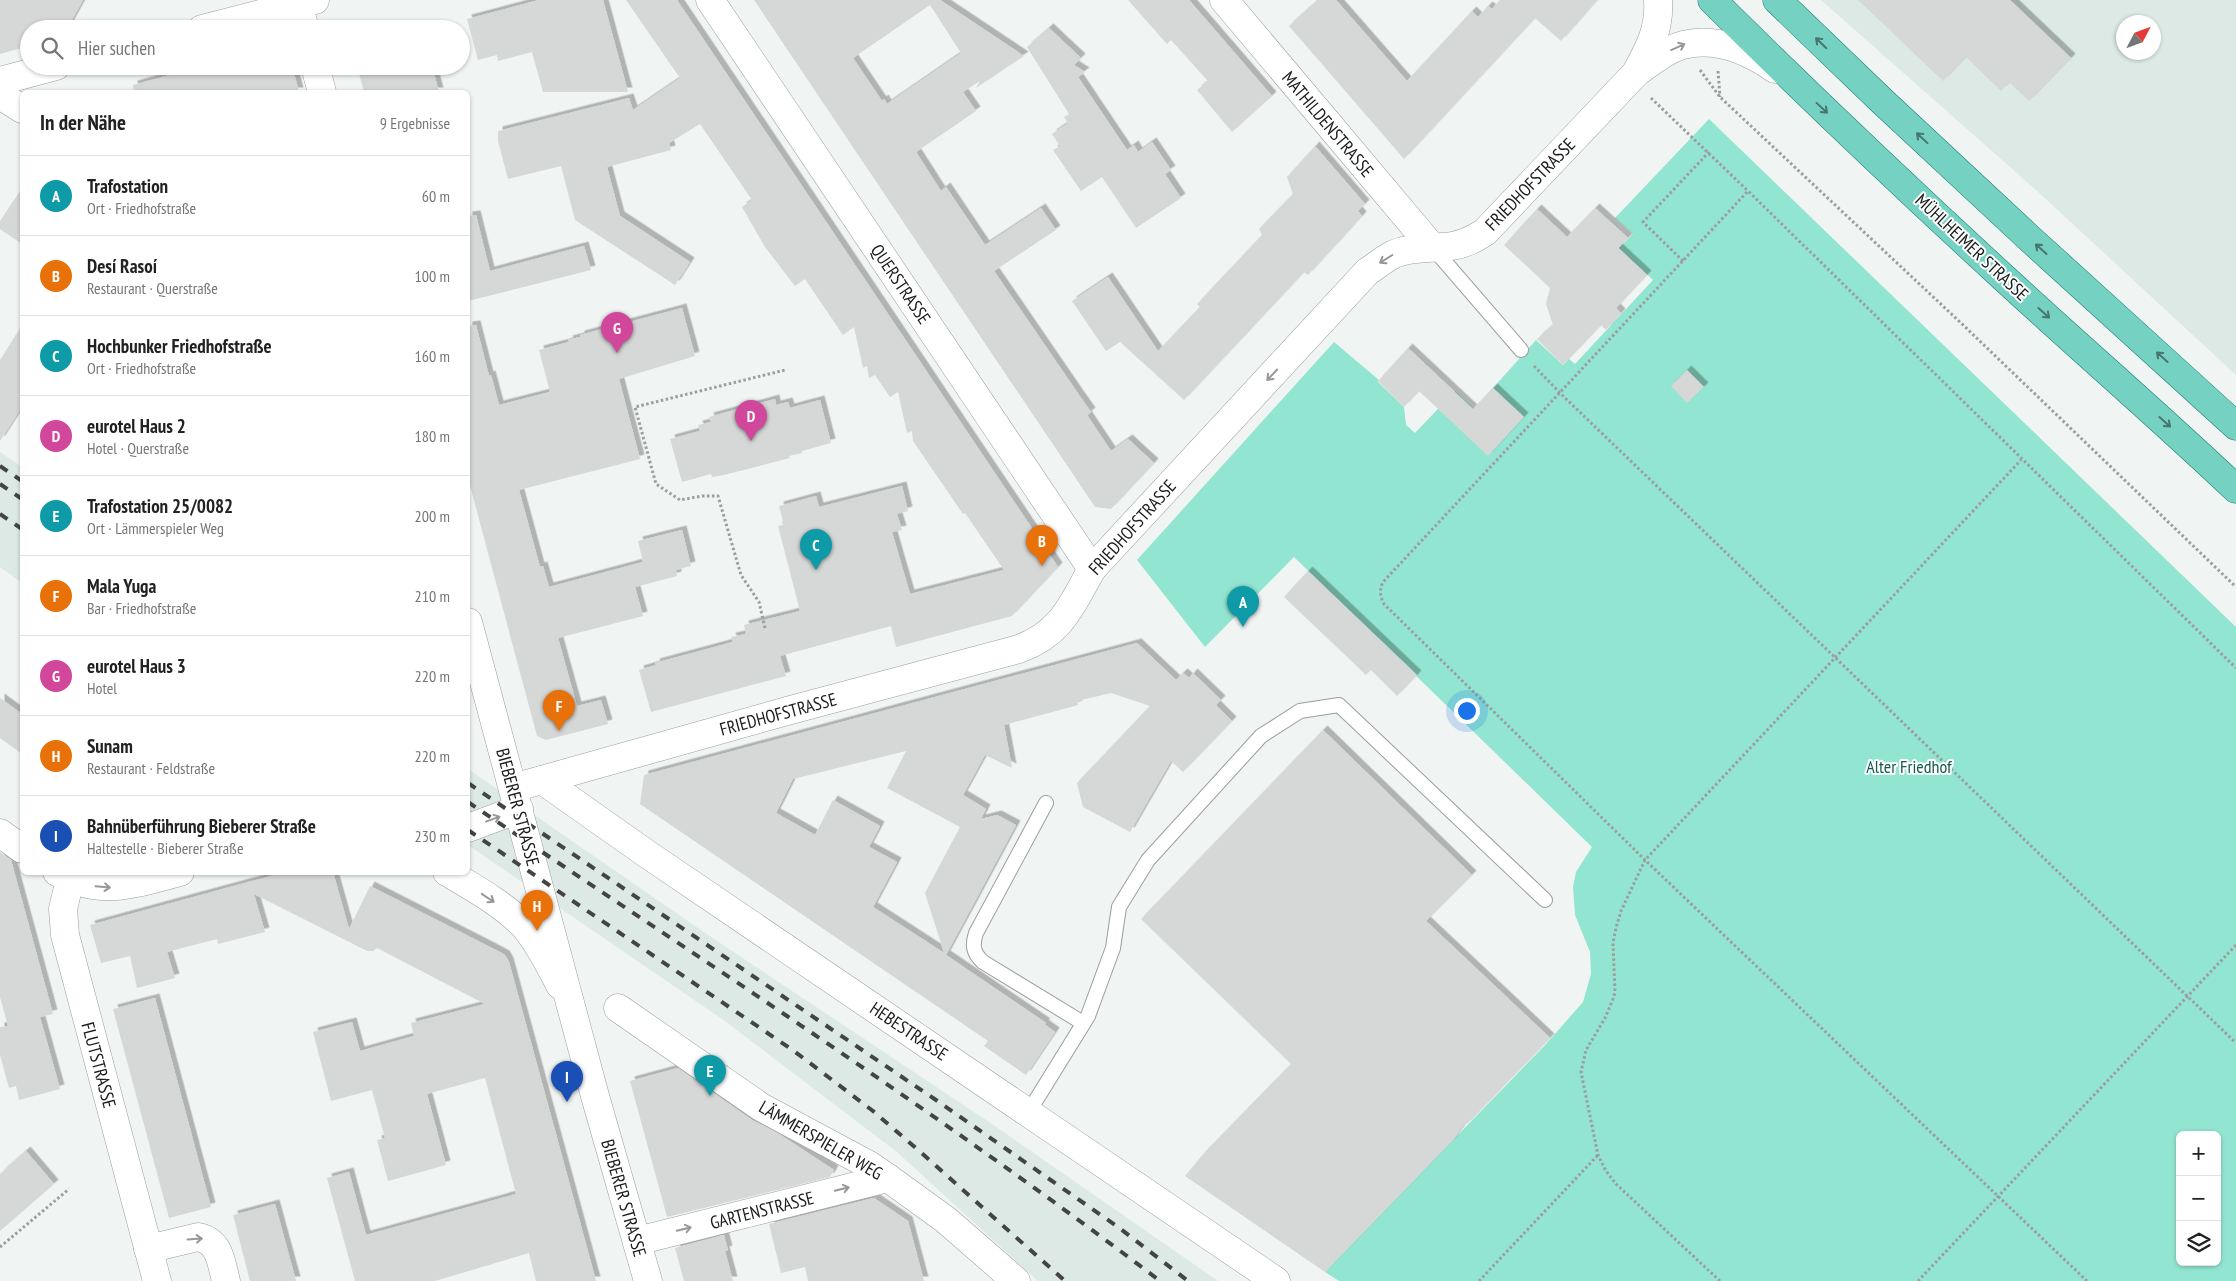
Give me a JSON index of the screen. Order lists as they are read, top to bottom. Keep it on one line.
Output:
{"streets":{"main road":["MÜHLHEIMER STRASSE"],"street":["MATHILDENSTRASSE","FRIEDHOFSTRASSE","QUERSTRASSE","BIEBERER STRASSE","HEBESTRASSE","FLUTSTRASSE","LÄMMERSPIELER WEG","GARTENSTRASSE"]},"crossings":[["MATHILDENSTRASSE","FRIEDHOFSTRASSE"],["FRIEDHOFSTRASSE","MÜHLHEIMER STRASSE"],["FRIEDHOFSTRASSE","QUERSTRASSE"],["FRIEDHOFSTRASSE","BIEBERER STRASSE"],["FRIEDHOFSTRASSE","HEBESTRASSE"],["BIEBERER STRASSE","GARTENSTRASSE"],["LÄMMERSPIELER WEG","GARTENSTRASSE"]],"one_way":["GARTENSTRASSE"],"parks":["Alter Friedhof"],"north":"top right","page":{"search":"Hier suchen","heading":["In der Nähe","9 Ergebnisse"],"list":[{"mark":"A","name":"Trafostation","note":"Ort · Friedhofstraße","value":"60 m"},{"mark":"B","name":"Desí Rasoí","note":"Restaurant · Querstraße","value":"100 m"},{"mark":"C","name":"Hochbunker Friedhofstraße","note":"Ort · Friedhofstraße","value":"160 m"},{"mark":"D","name":"eurotel Haus 2","note":"Hotel · Querstraße","value":"180 m"},{"mark":"E","name":"Trafostation 25/0082","note":"Ort · Lämmerspieler Weg","value":"200 m"},{"mark":"F","name":"Mala Yuga","note":"Bar · Friedhofstraße","value":"210 m"},{"mark":"G","name":"eurotel Haus 3","note":"Hotel","value":"220 m"},{"mark":"H","name":"Sunam","note":"Restaurant · Feldstraße","value":"220 m"},{"mark":"I","name":"Bahnüberführung Bieberer Straße","note":"Haltestelle · Bieberer Straße","value":"230 m"}],"pins":["G","D","B","C","A","F","H","E","I"],"map_buttons":["+","−"]}}
